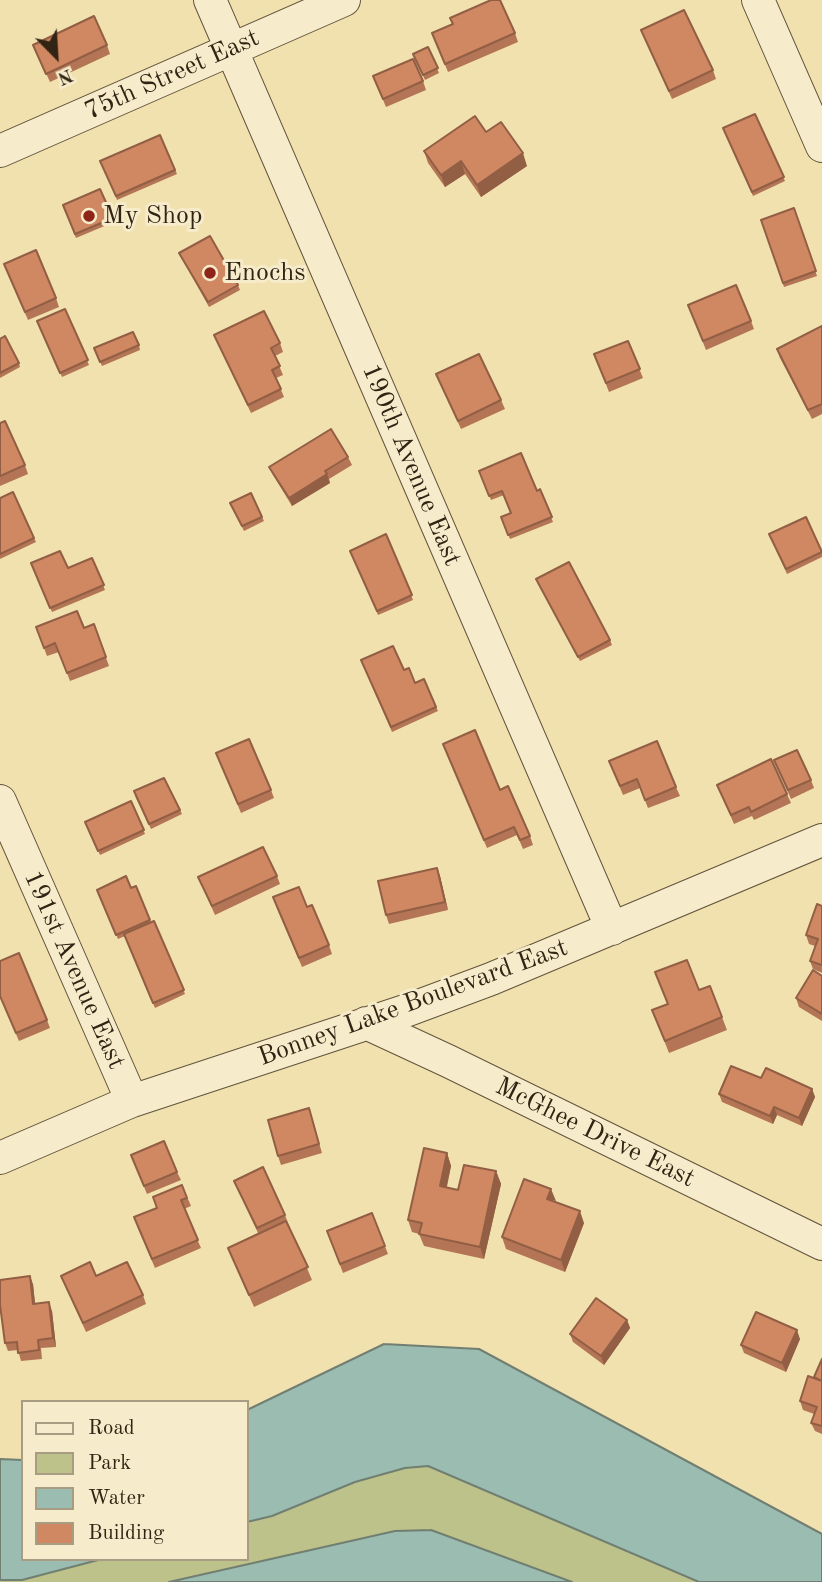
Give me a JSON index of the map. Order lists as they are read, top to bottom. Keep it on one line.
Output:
{"streets":{"street":["75th Street East","190th Avenue East","191st Avenue East","Bonney Lake Boulevard East","McGhee Drive East"]},"crossings":[["75th Street East","190th Avenue East"],["190th Avenue East","Bonney Lake Boulevard East"],["191st Avenue East","Bonney Lake Boulevard East"],["Bonney Lake Boulevard East","McGhee Drive East"]],"places":["My Shop","Enochs"],"legend":["Road","Park","Water","Building"],"north":"bottom right"}
